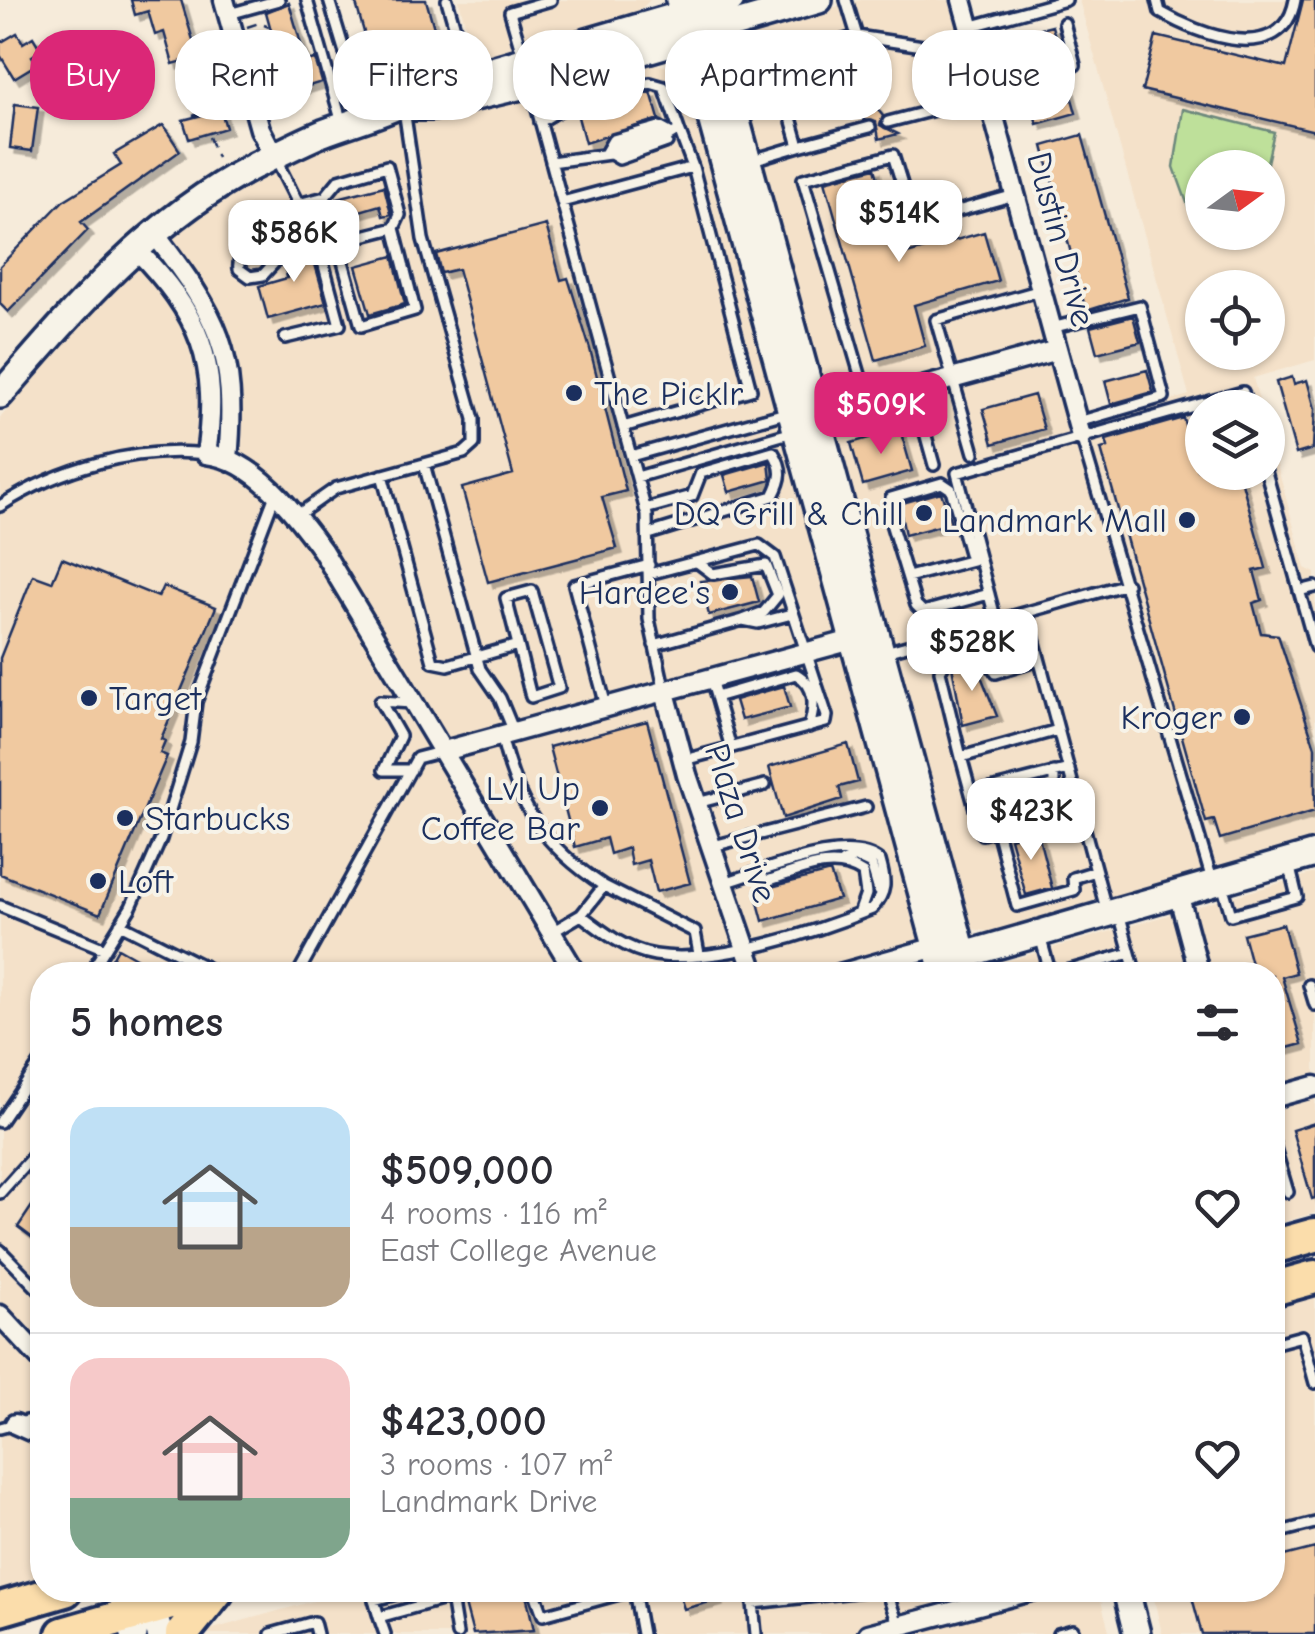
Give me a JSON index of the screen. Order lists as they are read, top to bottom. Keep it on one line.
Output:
{"streets":{"street":["Dustin Drive","Plaza Drive"]},"places":["The Picklr","DQ Grill & Chill","Landmark Mall","Hardee's","Target","Kroger","Lvl Up Coffee Bar","Starbucks","Loft"],"north":"right","page":{"chip":["Buy","Rent","Filters","New","Apartment","House"],"price":["$514K","$586K","$509K","$528K","$423K"],"heading":"5 homes","list":[{"name":"$509,000","note":"4 rooms · 116 m² · East College Avenue"},{"name":"$423,000","note":"3 rooms · 107 m² · Landmark Drive"}]}}
